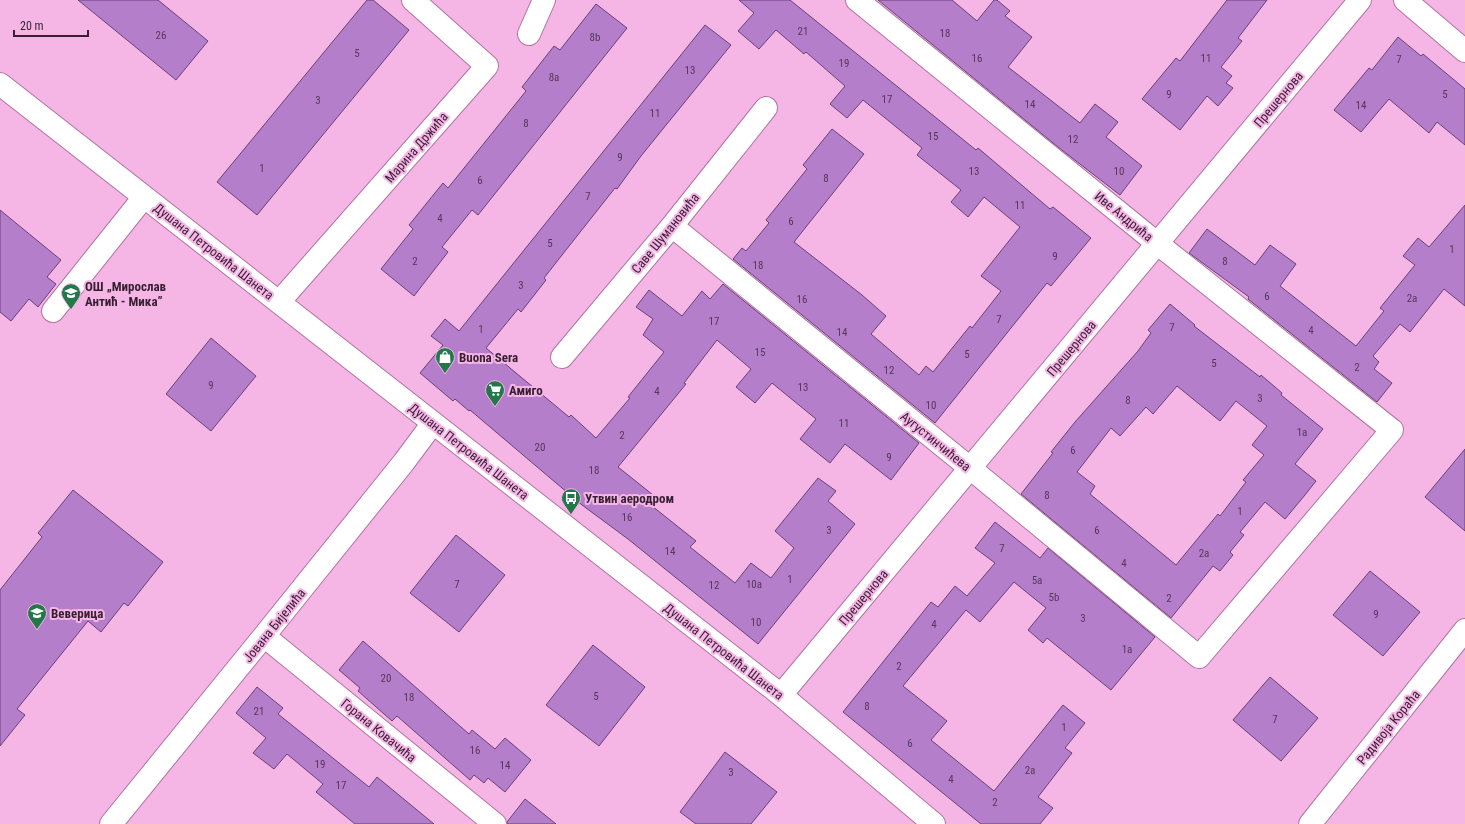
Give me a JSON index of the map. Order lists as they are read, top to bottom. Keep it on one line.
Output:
{"streets":{"street":["Прешернова","Марина Држића","Иве Андрића","Саве Шумановића","Душана Петровића Шанета","Аугустинчићева","Јована Бијелића","Радивоја Кораћа","Горана Ковачића"]},"crossings":[["Прешернова","Иве Андрића"],["Прешернова","Душана Петровића Шанета"],["Прешернова","Аугустинчићева"],["Марина Држића","Душана Петровића Шанета"],["Иве Андрића","Аугустинчићева"],["Саве Шумановића","Аугустинчићева"],["Душана Петровића Шанета","Јована Бијелића"],["Јована Бијелића","Горана Ковачића"]],"places":{"school or university":["ОШ „Мирослав Антић - Мика”","Веверица"],"shop":["Buona Sera"],"supermarket":["Амиго"],"bus stop":["Утвин аеродром"]},"house_numbers":["21","18","26","8b","5","16","11","7","19","13","8a","9","5","17","3","14","14","11","8","15","12","9","1","13","10","8","6","7","11","4","6","5","1","9","2","8","18","3","6","2a","16","7","17","7","1","4","14","15","5","5","2","12","9","13","4","3","8","10","11","1a","2","20","6","9","18","8","1","16","3","6","7","14","2a","4","1","5a","7","10a","12","5b","2","9","3","10","4","1a","2","20","5","18","8","21","7","1","6","16","19","14","2a","3","4","17","2"],"scale_bar":"20 m"}
